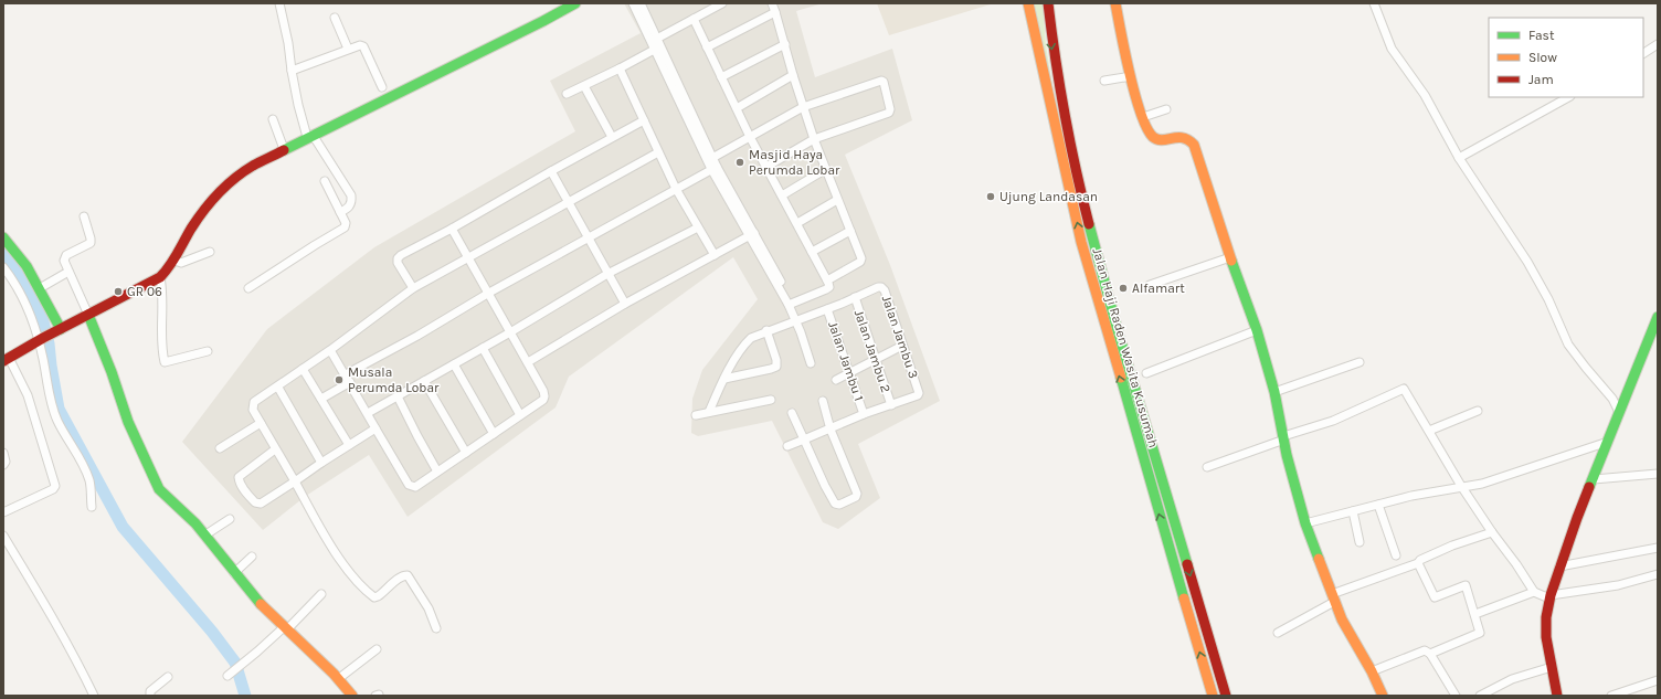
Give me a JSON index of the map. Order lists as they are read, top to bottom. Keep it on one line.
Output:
{"streets":{"main road":["Jalan Haji Raden Wasita Kusumah"],"street":["Jalan Jambu 3","Jalan Jambu 2","Jalan Jambu 1"]},"crossings":[["Jalan Jambu 3","Jalan Jambu 2"]],"places":["Masjid Haya Perumda Lobar","Ujung Landasan","Alfamart","GR 06","Musala Perumda Lobar"],"legend":["Fast","Slow","Jam"]}
